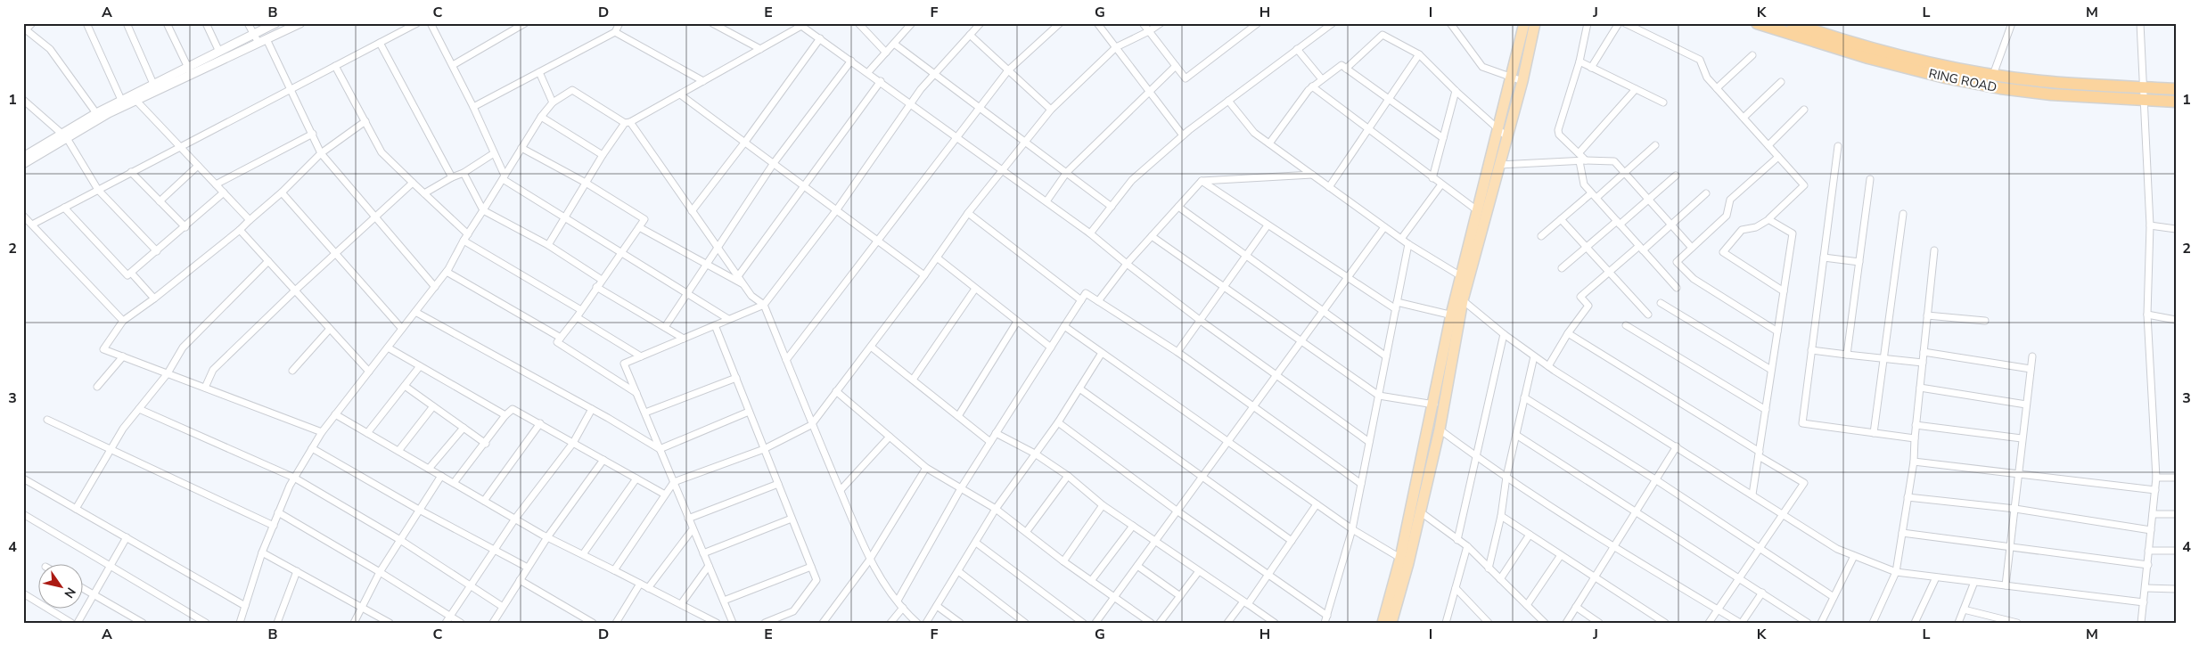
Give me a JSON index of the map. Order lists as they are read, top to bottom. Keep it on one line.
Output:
{"streets":{"highway":["RING ROAD"]},"north":"bottom right","grid":{"columns":["A","B","C","D","E","F","G","H","I","J","K","L","M"],"rows":["1","2","3","4"]}}
